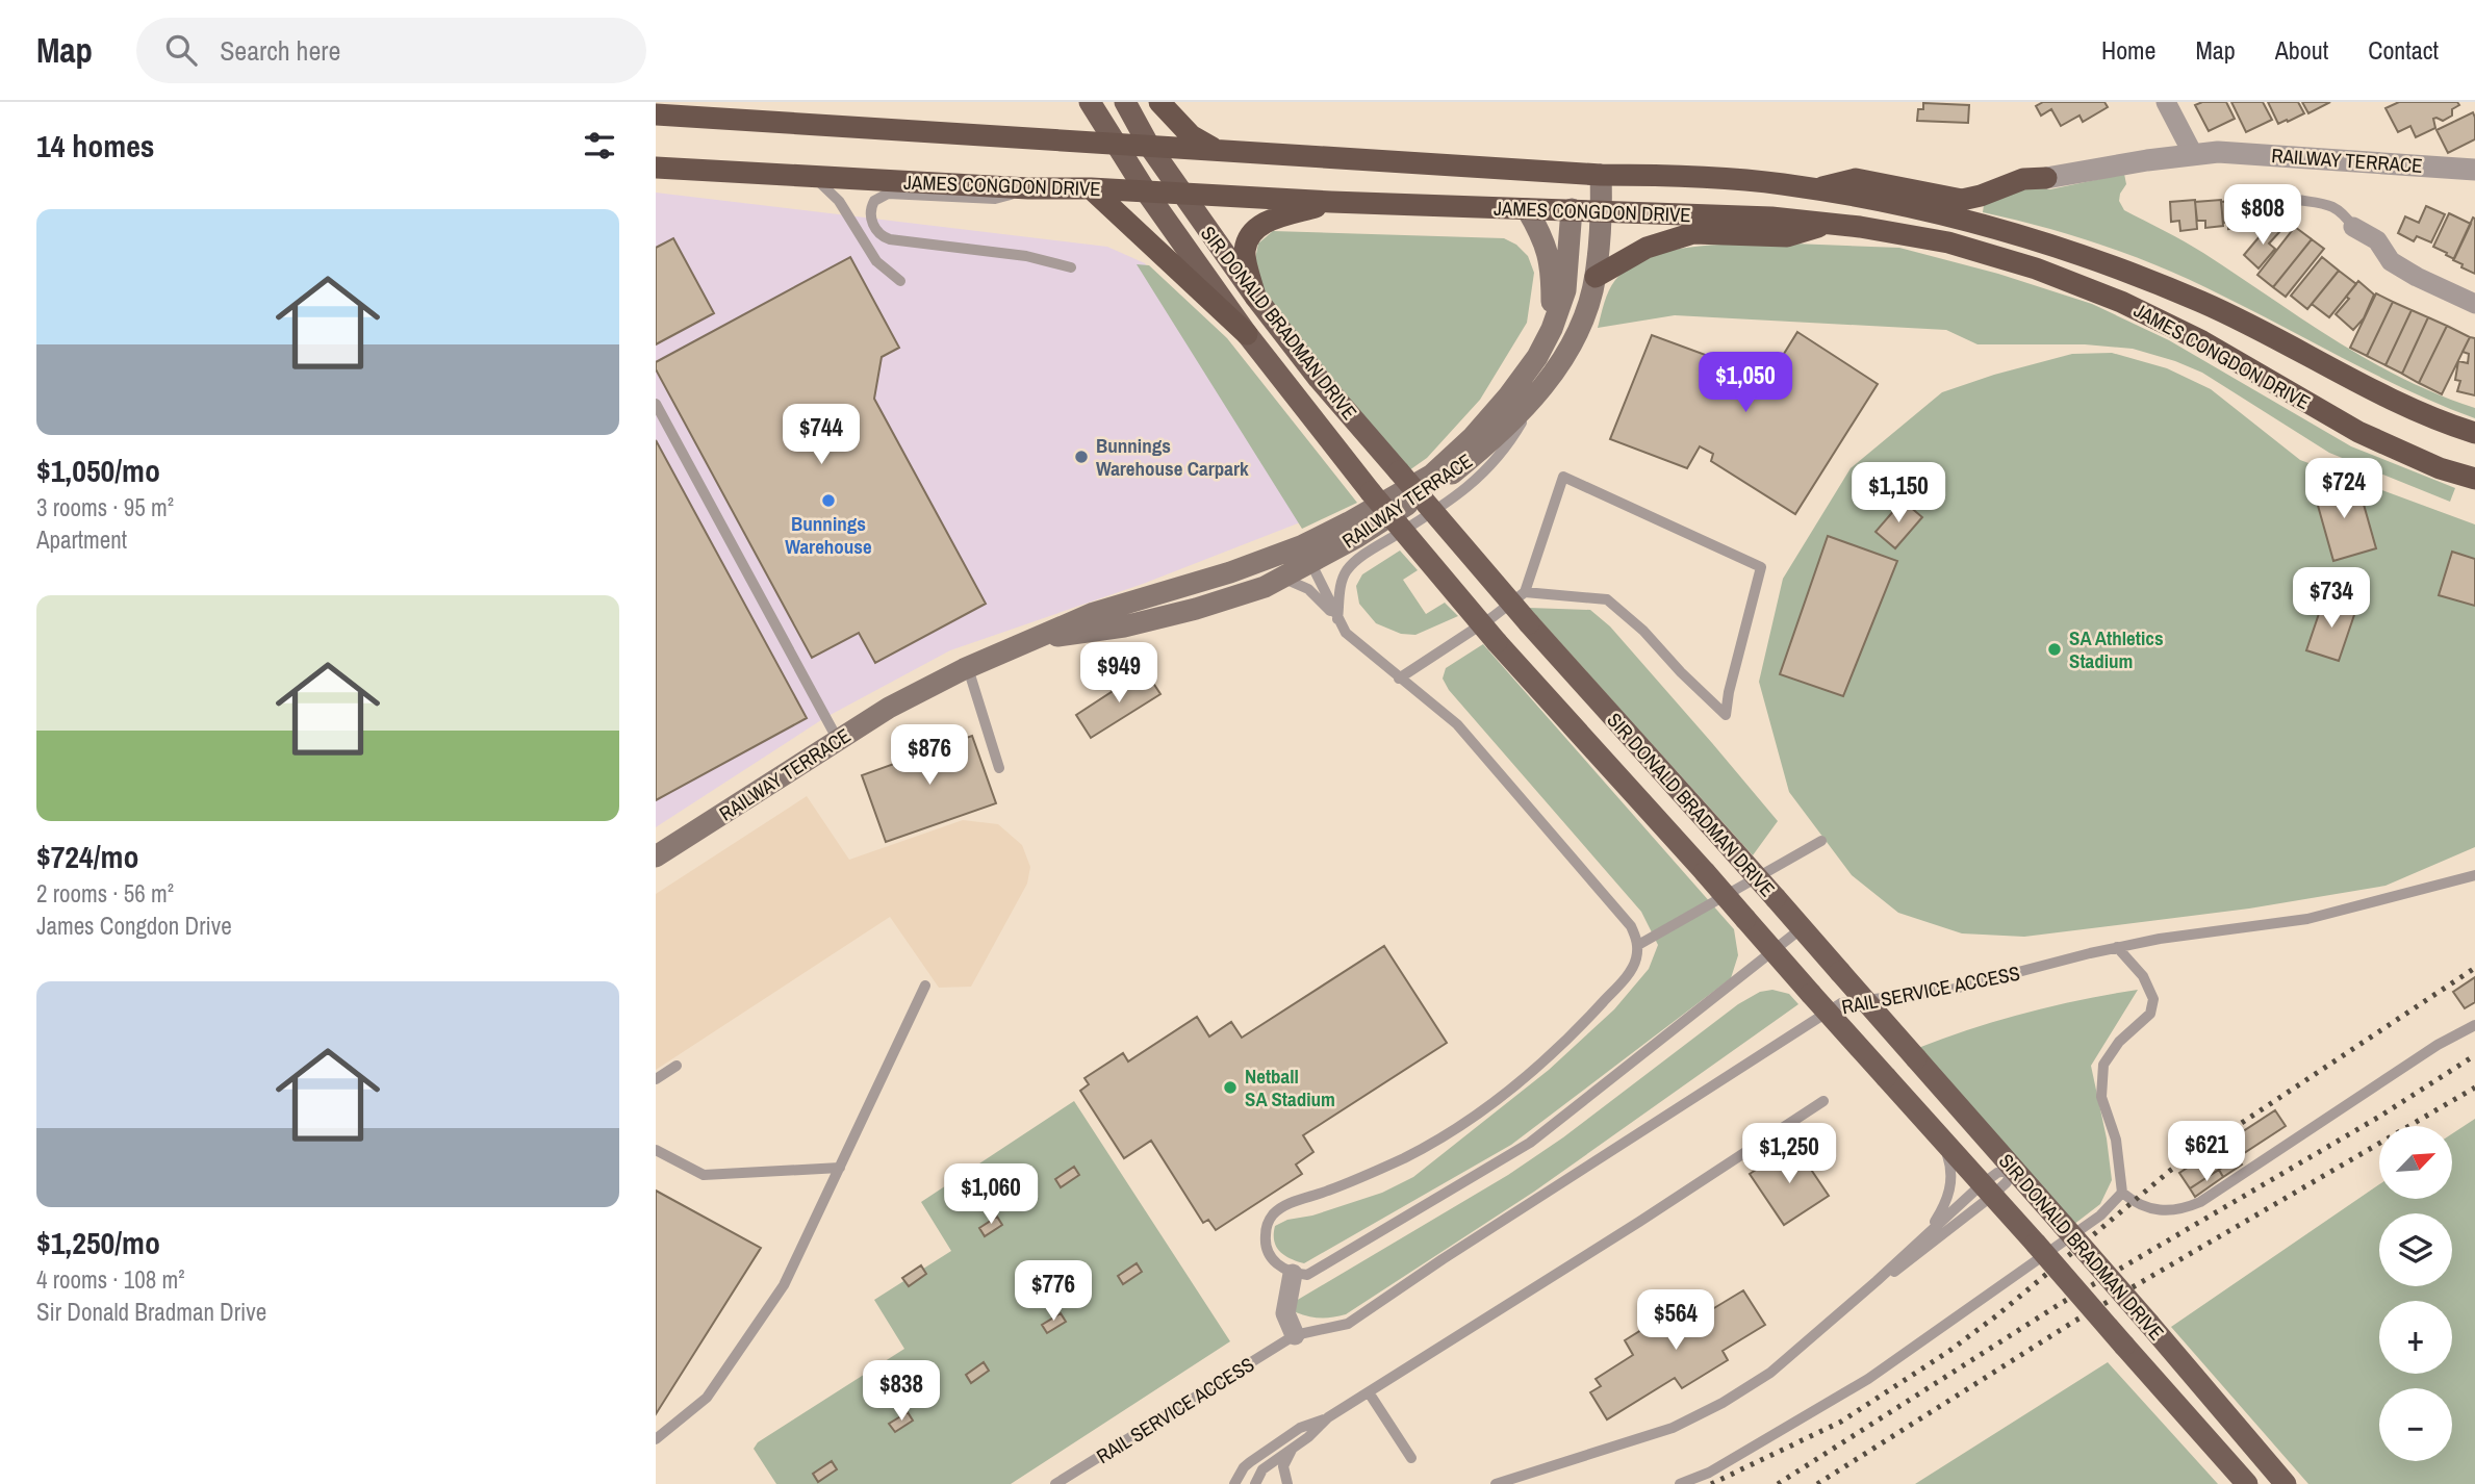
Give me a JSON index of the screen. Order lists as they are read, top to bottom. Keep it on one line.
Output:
{"streets":{"highway":["JAMES CONGDON DRIVE"],"main road":["RAILWAY TERRACE","SIR DONALD BRADMAN DRIVE"],"lane":["RAIL SERVICE ACCESS"]},"crossings":[["RAILWAY TERRACE","JAMES CONGDON DRIVE"],["JAMES CONGDON DRIVE","SIR DONALD BRADMAN DRIVE"]],"places":["Bunnings Warehouse Carpark","Bunnings Warehouse","SA Athletics Stadium","Netball SA Stadium"],"north":"top right","page":{"header":"Map","search":"Search here","nav":["Home","Map","About","Contact"],"heading":"14 homes","price":["$808","$1,050","$744","$724","$1,150","$734","$949","$876","$621","$1,250","$1,060","$776","$564","$838"],"list":[{"name":"$1,050/mo","note":"3 rooms · 95 m² · Apartment"},{"name":"$724/mo","note":"2 rooms · 56 m² · James Congdon Drive"},{"name":"$1,250/mo","note":"4 rooms · 108 m² · Sir Donald Bradman Drive"}],"map_buttons":["+","−"]}}
